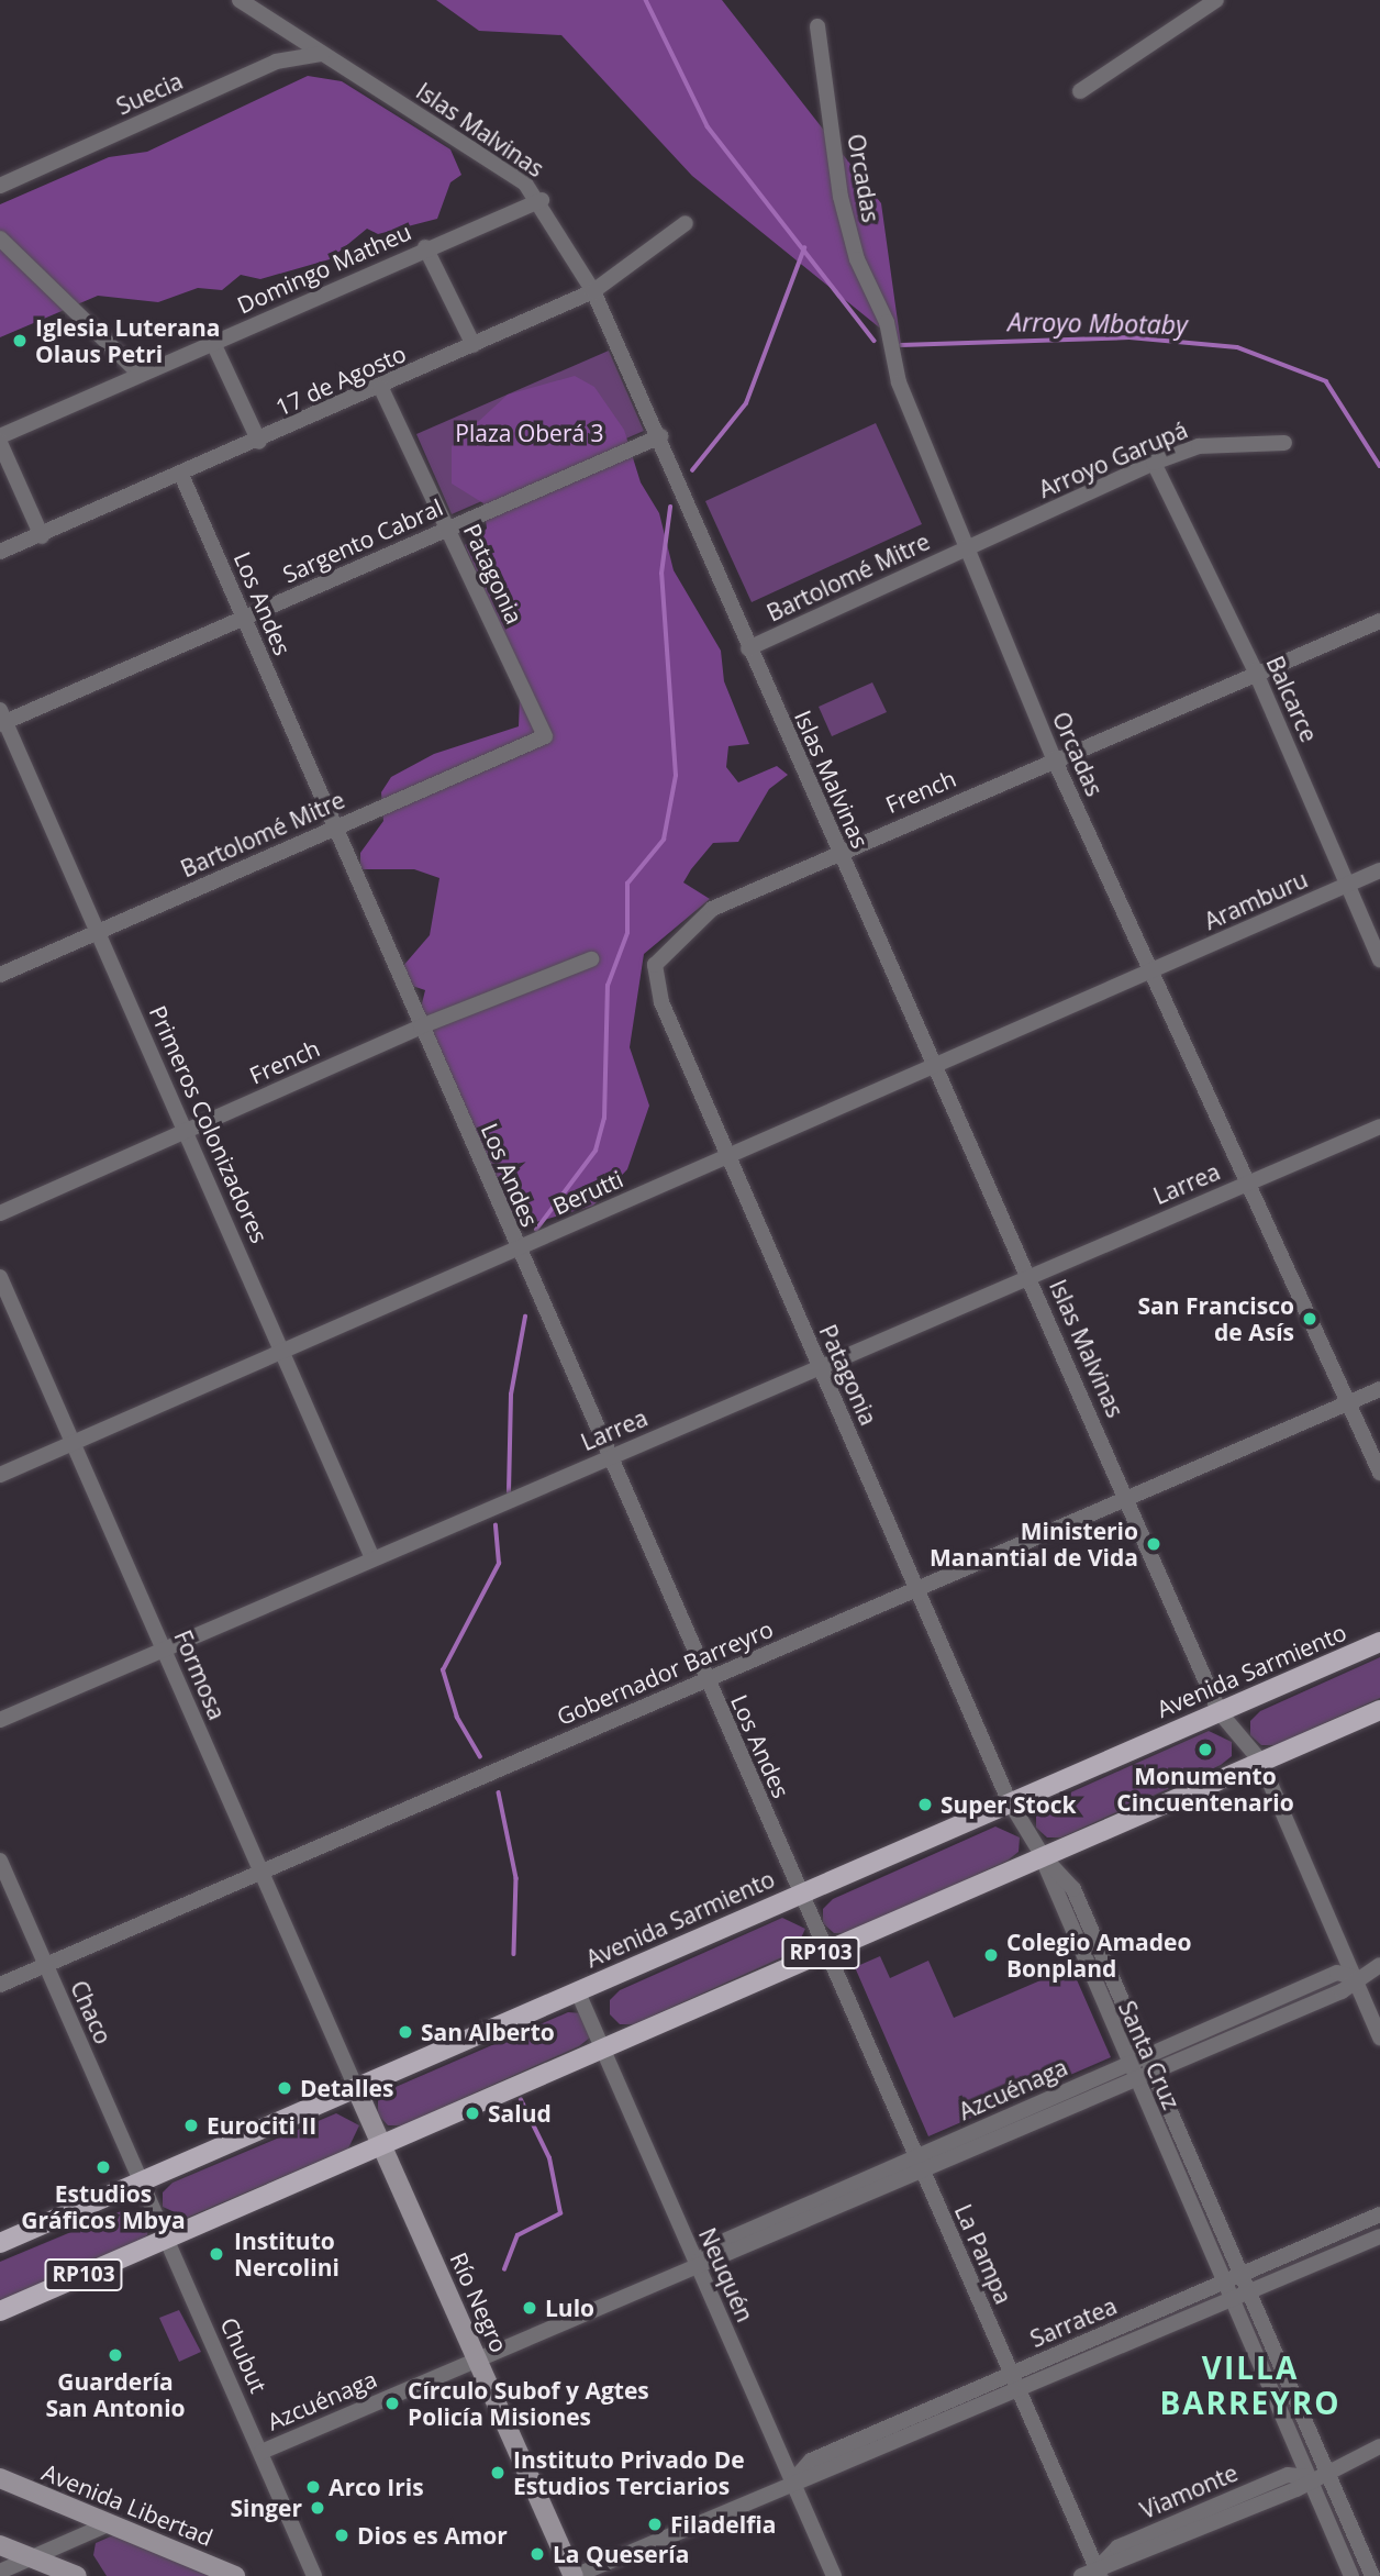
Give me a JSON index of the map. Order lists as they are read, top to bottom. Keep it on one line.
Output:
{"streets":{"main road":["Avenida Sarmiento","RP103"],"street":["Suecia","Islas Malvinas","Orcadas","Domingo Matheu","17 de Agosto","Arroyo Garupá","Sargento Cabral","Patagonia","Bartolomé Mitre","Los Andes","Balcarce","French","Aramburu","Primeros Colonizadores","Larrea","Berutti","Gobernador Barreyro","Formosa","Chaco","Santa Cruz","Azcuénaga","La Pampa","Neuquén","Río Negro","Sarratea","Chubut","Viamonte","Avenida Libertad"]},"crossings":[["Suecia","Islas Malvinas"],["Islas Malvinas","Domingo Matheu"],["Islas Malvinas","17 de Agosto"],["Islas Malvinas","Sargento Cabral"],["Islas Malvinas","Bartolomé Mitre"],["Islas Malvinas","French"],["Islas Malvinas","Larrea"],["Islas Malvinas","Berutti"],["Islas Malvinas","Avenida Sarmiento"],["Islas Malvinas","Gobernador Barreyro"],["Islas Malvinas","RP103"],["Islas Malvinas","Azcuénaga"],["Orcadas","Arroyo Garupá"],["Orcadas","Bartolomé Mitre"],["Orcadas","French"],["Orcadas","Aramburu"],["Orcadas","Larrea"],["Orcadas","Berutti"],["Orcadas","Gobernador Barreyro"],["17 de Agosto","Patagonia"],["17 de Agosto","Los Andes"],["Arroyo Garupá","Bartolomé Mitre"],["Arroyo Garupá","Balcarce"],["Sargento Cabral","Patagonia"],["Sargento Cabral","Los Andes"],["Sargento Cabral","Primeros Colonizadores"],["Patagonia","Bartolomé Mitre"],["Patagonia","French"],["Patagonia","Larrea"],["Patagonia","Berutti"],["Patagonia","Avenida Sarmiento"],["Patagonia","Gobernador Barreyro"],["Patagonia","RP103"],["Patagonia","Santa Cruz"],["Bartolomé Mitre","Los Andes"],["Bartolomé Mitre","Primeros Colonizadores"],["Los Andes","French"],["Los Andes","Larrea"],["Los Andes","Berutti"],["Los Andes","Avenida Sarmiento"],["Los Andes","Gobernador Barreyro"],["Los Andes","RP103"],["Los Andes","La Pampa"],["Balcarce","French"],["Balcarce","Aramburu"],["French","Primeros Colonizadores"],["Aramburu","Berutti"],["Primeros Colonizadores","Larrea"],["Primeros Colonizadores","Berutti"],["Larrea","Formosa"],["Berutti","Formosa"],["Avenida Sarmiento","Formosa"],["Avenida Sarmiento","Chaco"],["Avenida Sarmiento","Neuquén"],["Avenida Sarmiento","Río Negro"],["Gobernador Barreyro","Formosa"],["Gobernador Barreyro","Chaco"],["Formosa","Río Negro"],["RP103","Chaco"],["RP103","Santa Cruz"],["RP103","La Pampa"],["RP103","Neuquén"],["RP103","Río Negro"],["RP103","Chubut"],["Chaco","Chubut"],["Santa Cruz","Azcuénaga"],["Santa Cruz","Sarratea"],["Santa Cruz","Viamonte"],["Azcuénaga","La Pampa"],["Azcuénaga","Neuquén"],["Azcuénaga","Río Negro"],["Azcuénaga","Chubut"],["La Pampa","Sarratea"],["La Pampa","Viamonte"],["Neuquén","Sarratea"],["Río Negro","Sarratea"]],"districts":["VILLA BARREYRO"],"water":["Arroyo Mbotaby"],"parks":["Plaza Oberá 3"],"places":["Iglesia Luterana Olaus Petri","San Francisco de Asís","Ministerio Manantial de Vida","Monumento Cincuentenario","Super Stock","Colegio Amadeo Bonpland","San Alberto","Detalles","Salud","Eurociti II","Estudios Gráficos Mbya","Instituto Nercolini","Lulo","Guardería San Antonio","Círculo Subof y Agtes Policía Misiones","Instituto Privado De Estudios Terciarios","Arco Iris","Singer","Filadelfia","Dios es Amor","La Quesería"]}
